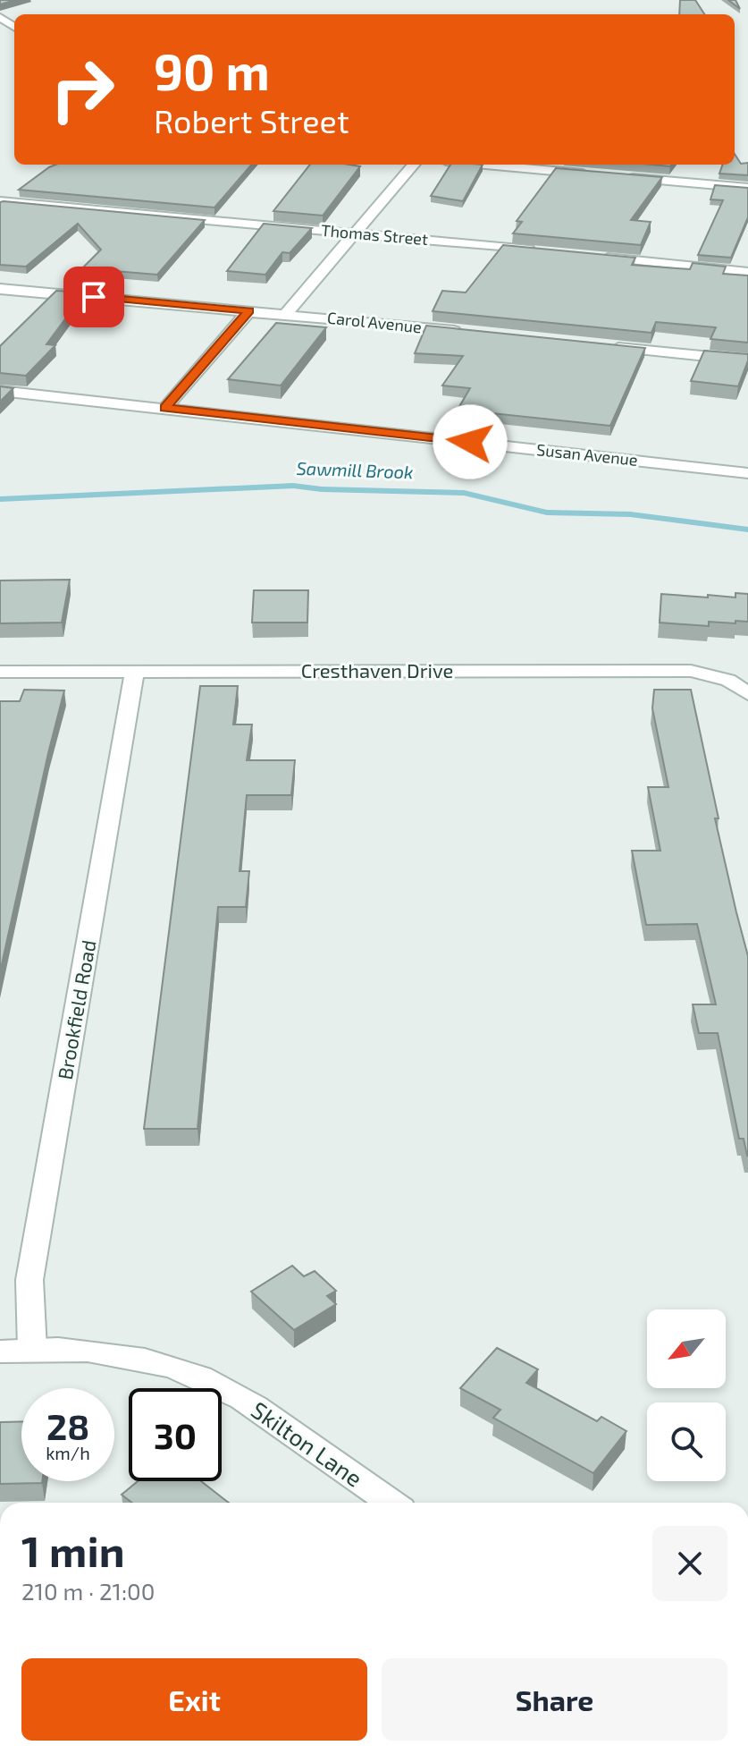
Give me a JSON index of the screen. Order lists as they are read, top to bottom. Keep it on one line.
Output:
{"streets":{"street":["Thomas Street","Carol Avenue","Susan Avenue","Cresthaven Drive","Brookfield Road","Skilton Lane"]},"crossings":[["Cresthaven Drive","Brookfield Road"],["Brookfield Road","Skilton Lane"]],"water":["Sawmill Brook"],"north":"bottom left","page":{"turn":["90 m","Robert Street"],"speed":"28 km/h","limit":"30","heading":["1 min","210 m · 21:00"],"buttons":["Exit","Share"]}}
